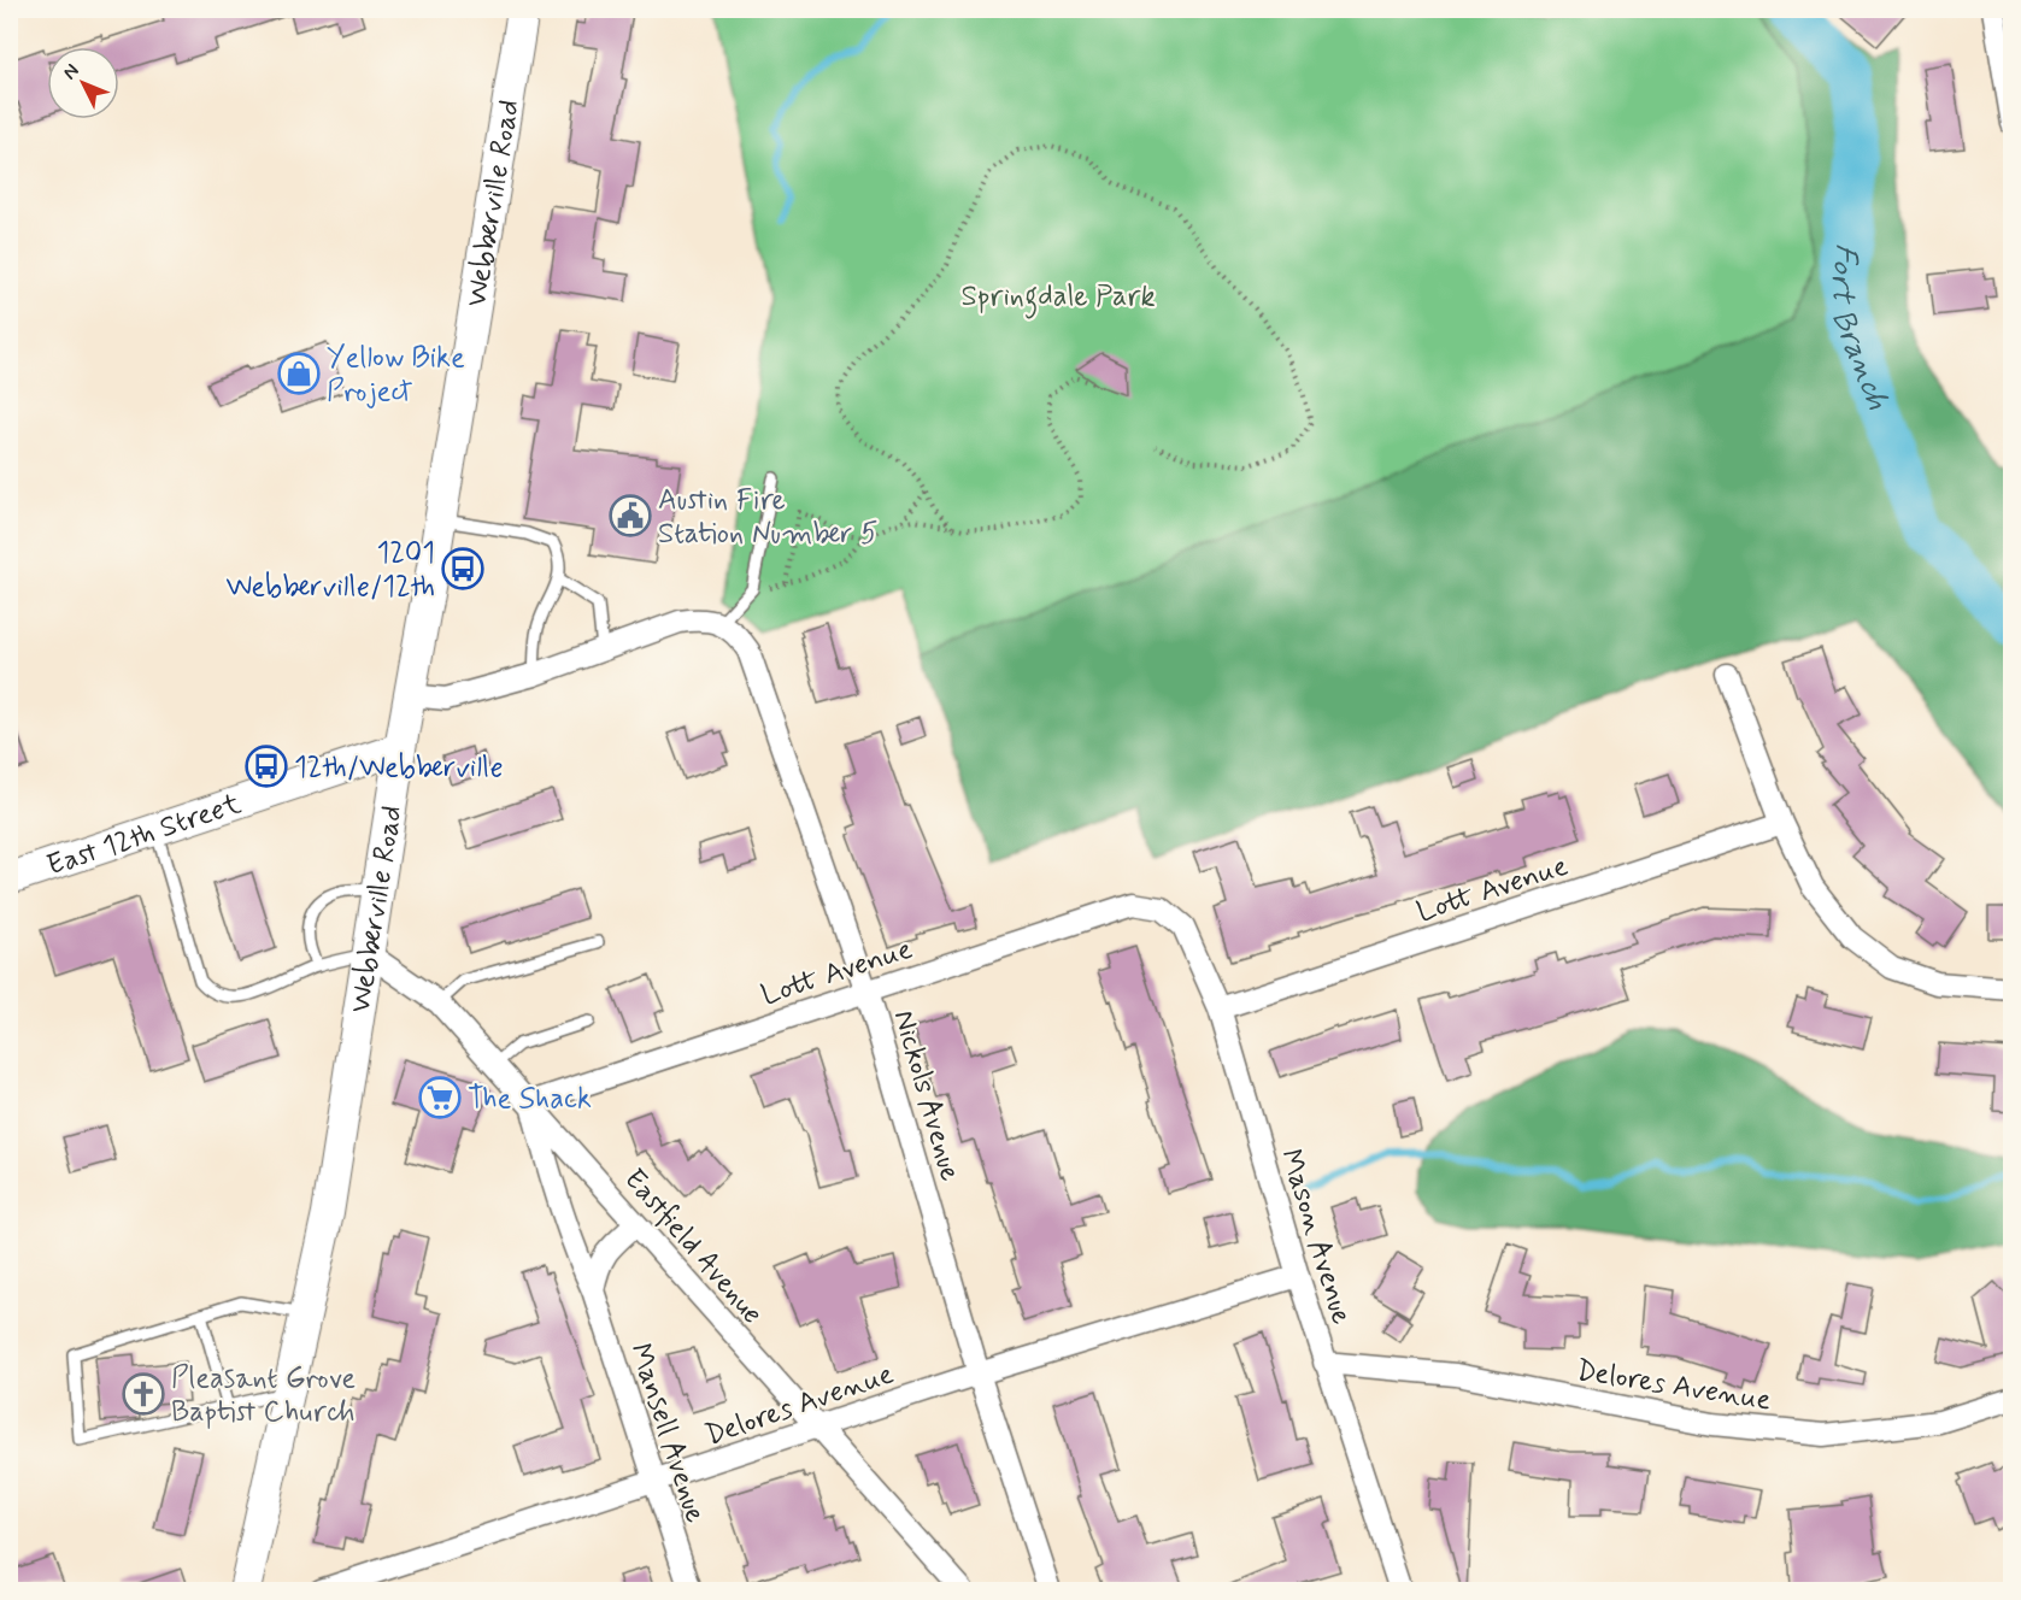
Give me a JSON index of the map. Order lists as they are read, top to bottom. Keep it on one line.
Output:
{"streets":{"street":["Webberville Road","East 12th Street","Lott Avenue","Nickols Avenue","Mason Avenue","Eastfield Avenue","Delores Avenue","Mansell Avenue"]},"crossings":[["Webberville Road","East 12th Street"],["Webberville Road","Eastfield Avenue"],["Lott Avenue","Nickols Avenue"],["Lott Avenue","Mason Avenue"],["Lott Avenue","Eastfield Avenue"],["Lott Avenue","Mansell Avenue"],["Nickols Avenue","Delores Avenue"],["Mason Avenue","Delores Avenue"],["Eastfield Avenue","Delores Avenue"],["Eastfield Avenue","Mansell Avenue"],["Delores Avenue","Mansell Avenue"]],"water":["Fort Branch"],"parks":["Springdale Park"],"places":{"shop":["Yellow Bike Project"],"public building":["Austin Fire Station Number 5"],"bus stop":["1201 Webberville/12th","12th/Webberville"],"supermarket":["The Shack"],"church":["Pleasant Grove Baptist Church"]},"north":"top left"}
